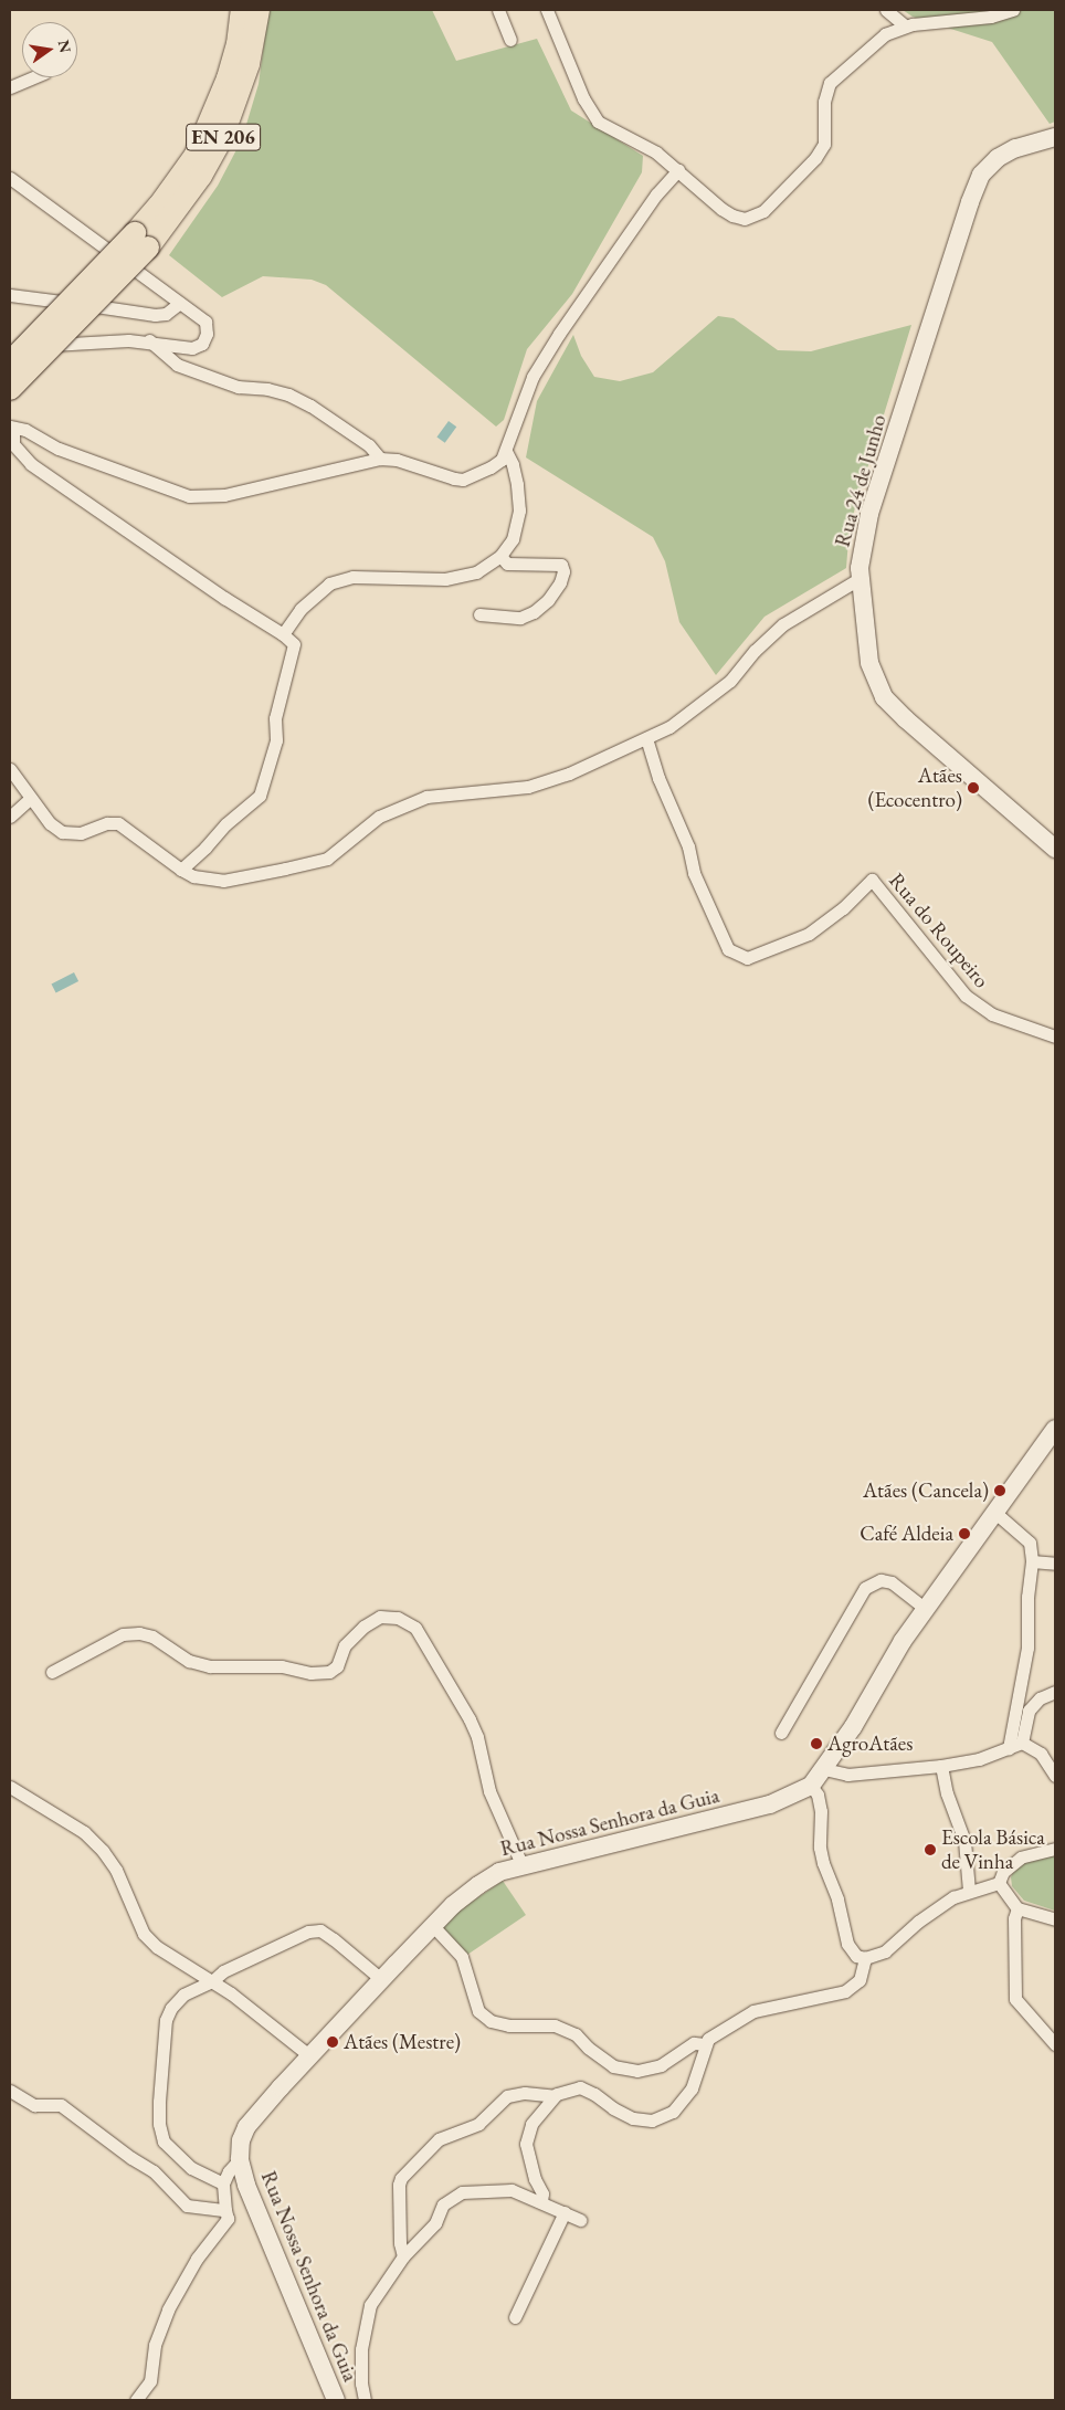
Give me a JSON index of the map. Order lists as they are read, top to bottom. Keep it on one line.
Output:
{"streets":{"highway":["EN 206"],"main road":["Rua 24 de Junho","Rua Nossa Senhora da Guia"],"street":["Rua do Roupeiro"]},"places":["Atães (Ecocentro)","Atães (Cancela)","Café Aldeia","AgroAtães","Escola Básica de Vinha","Atães (Mestre)"],"north":"right"}
